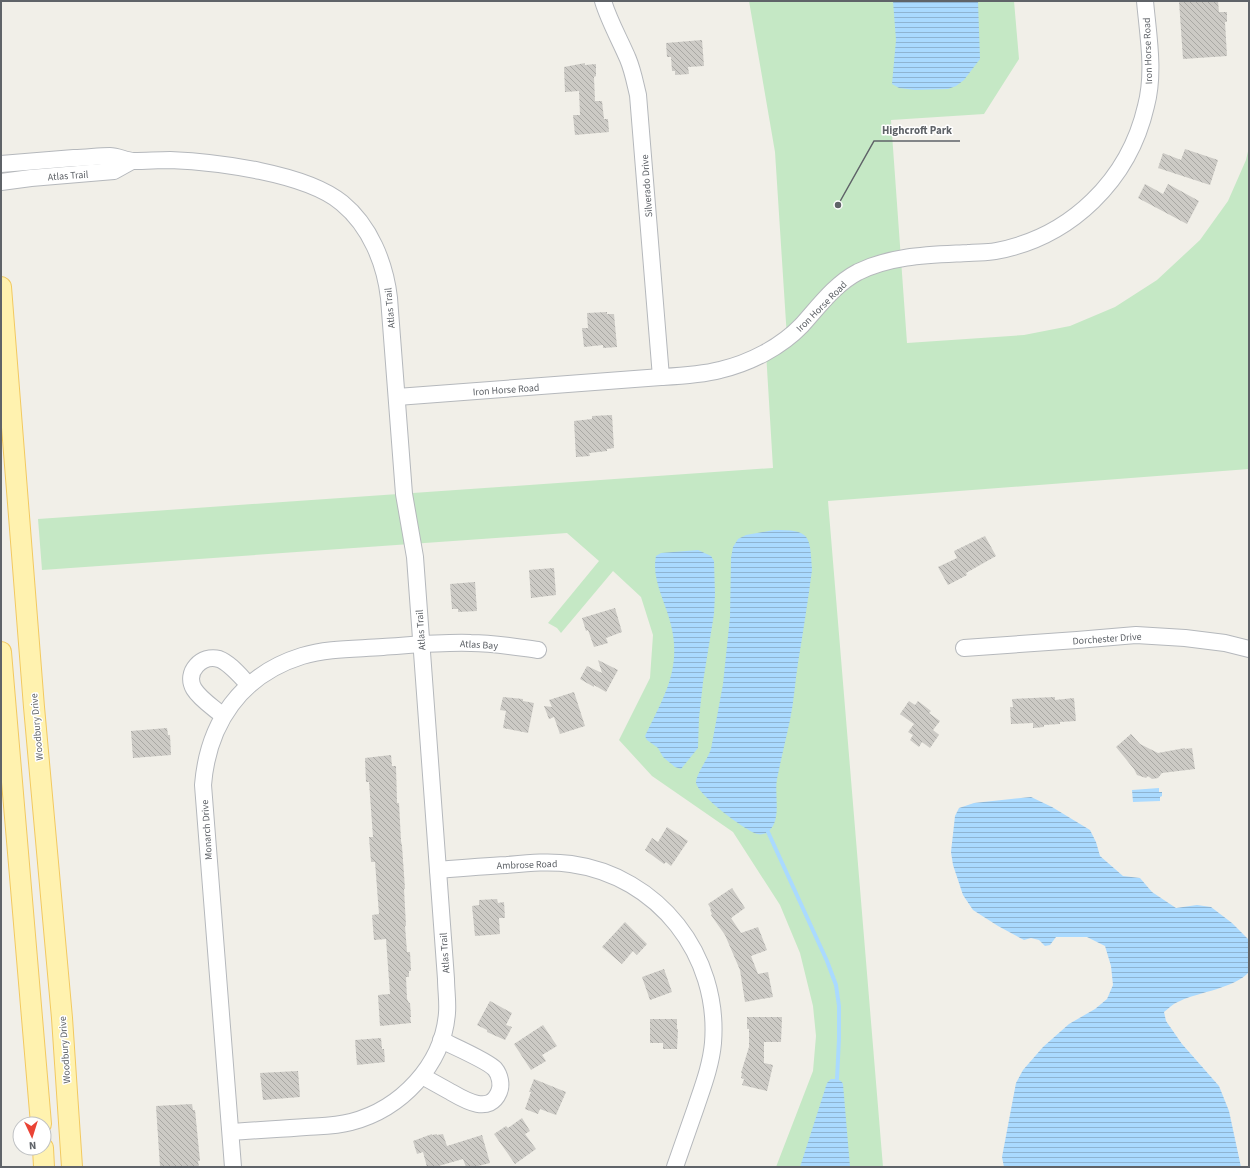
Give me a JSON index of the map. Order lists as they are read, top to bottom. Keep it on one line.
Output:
{"streets":{"main road":["Woodbury Drive"],"street":["Iron Horse Road","Atlas Trail","Silverado Drive","Dorchester Drive","Atlas Bay","Monarch Drive","Ambrose Road"]},"crossings":[["Iron Horse Road","Atlas Trail"],["Iron Horse Road","Silverado Drive"],["Atlas Trail","Atlas Bay"],["Atlas Trail","Monarch Drive"],["Atlas Trail","Ambrose Road"],["Atlas Bay","Monarch Drive"]],"places":["Highcroft Park"],"north":"bottom"}
